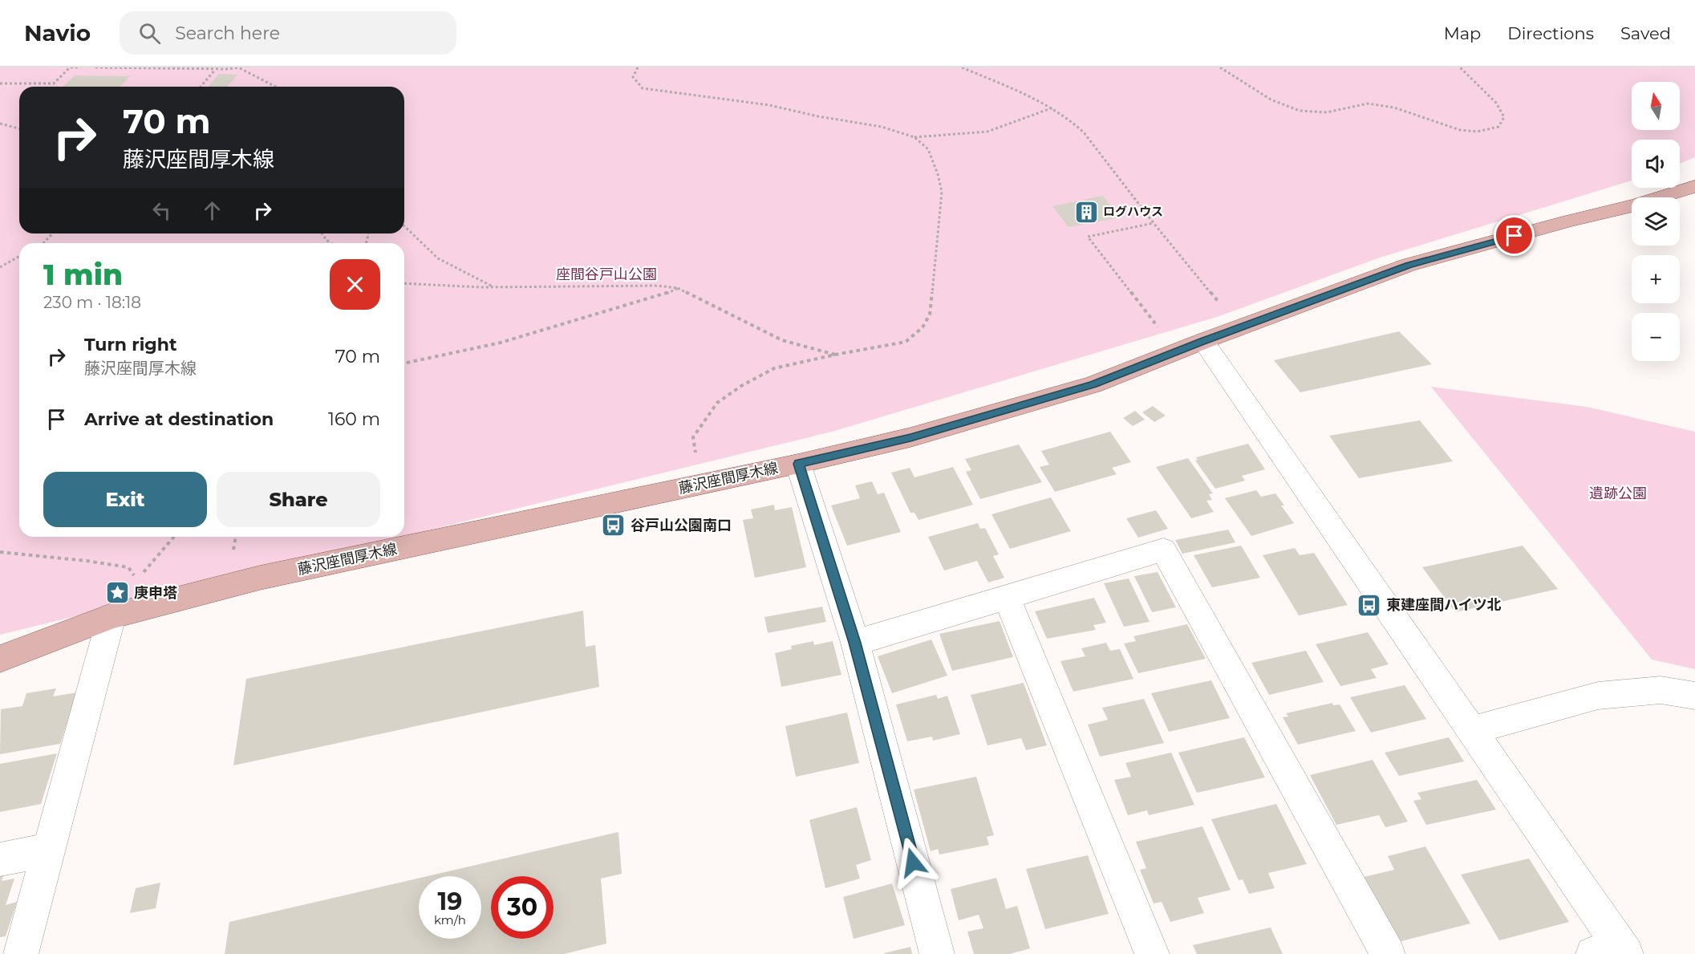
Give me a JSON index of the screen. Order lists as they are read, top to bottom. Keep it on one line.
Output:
{"streets":{"main road":["藤沢座間厚木線"]},"parks":["座間谷戸山公園","遺跡公園"],"places":{"building":["ログハウス"],"bus stop":["谷戸山公園南口","東建座間ハイツ北"],"place":["庚申塔"]},"north":"top","page":{"header":"Navio","search":"Search here","nav":["Map","Directions","Saved"],"map_buttons":["+","−"],"turn":["70 m","藤沢座間厚木線"],"heading":["1 min","230 m · 18:18"],"list":[{"name":"Turn right","note":"藤沢座間厚木線","value":"70 m"},{"name":"Arrive at destination","value":"160 m"}],"buttons":["Exit","Share"],"speed":"19 km/h","limit":"30"}}
